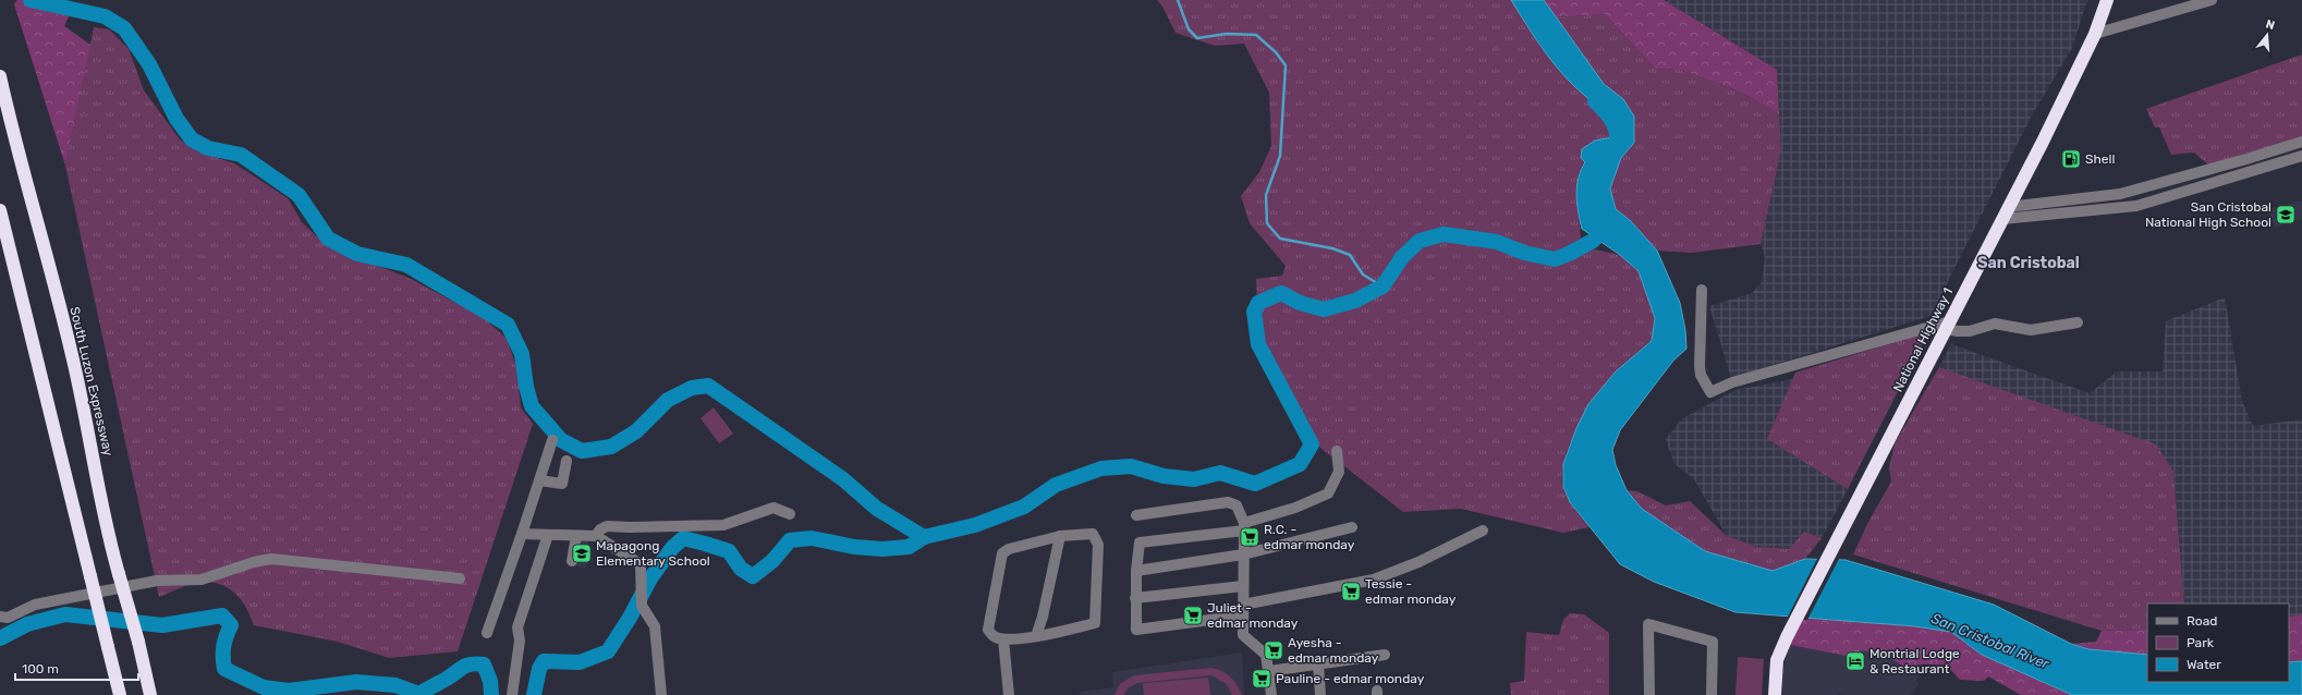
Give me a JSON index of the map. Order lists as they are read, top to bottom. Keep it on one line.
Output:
{"streets":{"highway":["National Highway 1","South Luzon Expressway"]},"districts":["San Cristobal"],"water":["San Cristobal River"],"places":{"fuel station":["Shell"],"school or university":["San Cristobal National High School","Mapagong Elementary School"],"supermarket":["R.C. - edmar monday","Tessie - edmar monday","Juliet - edmar monday","Ayesha - edmar monday","Pauline - edmar monday"],"hotel":["Montrial Lodge & Restaurant"]},"legend":["Road","Park","Water"],"scale_bar":"100 m","north":"top"}
